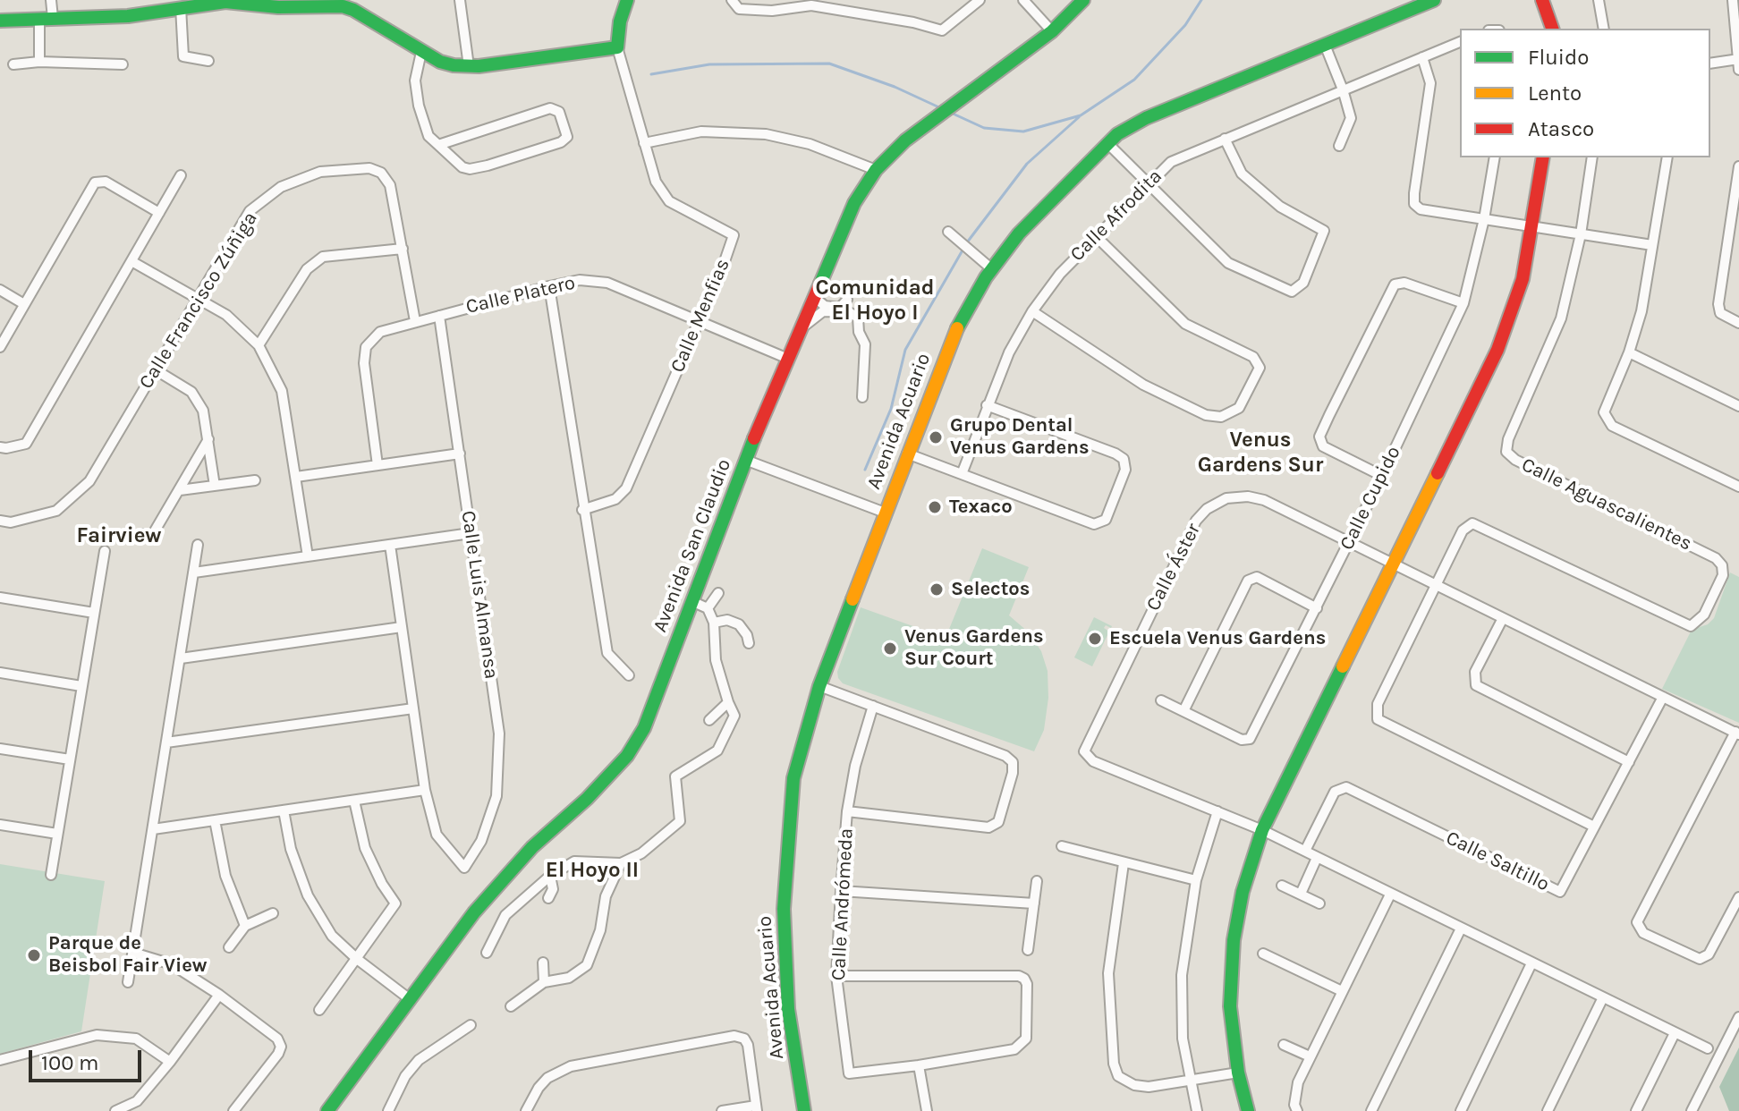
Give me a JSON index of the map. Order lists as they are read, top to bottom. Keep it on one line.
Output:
{"streets":{"street":["Calle Afrodita","Calle Platero","Calle Francisco Zúñiga","Calle Menfias","Avenida Acuario","Calle Cupido","Calle Aguascalientes","Avenida San Claudio","Calle Áster","Calle Luis Almansa","Calle Saltillo","Calle Andrómeda"]},"crossings":[["Calle Platero","Calle Francisco Zúñiga"],["Calle Platero","Calle Menfias"],["Calle Platero","Avenida San Claudio"],["Calle Platero","Calle Luis Almansa"],["Calle Cupido","Calle Áster"],["Calle Aguascalientes","Calle Áster"],["Calle Áster","Calle Saltillo"]],"districts":["Comunidad El Hoyo I","Venus Gardens Sur","Fairview","El Hoyo II"],"places":["Grupo Dental Venus Gardens","Texaco","Selectos","Escuela Venus Gardens","Venus Gardens Sur Court","Parque de Beisbol Fair View"],"legend":["Fluido","Lento","Atasco"],"scale_bar":"100 m"}
